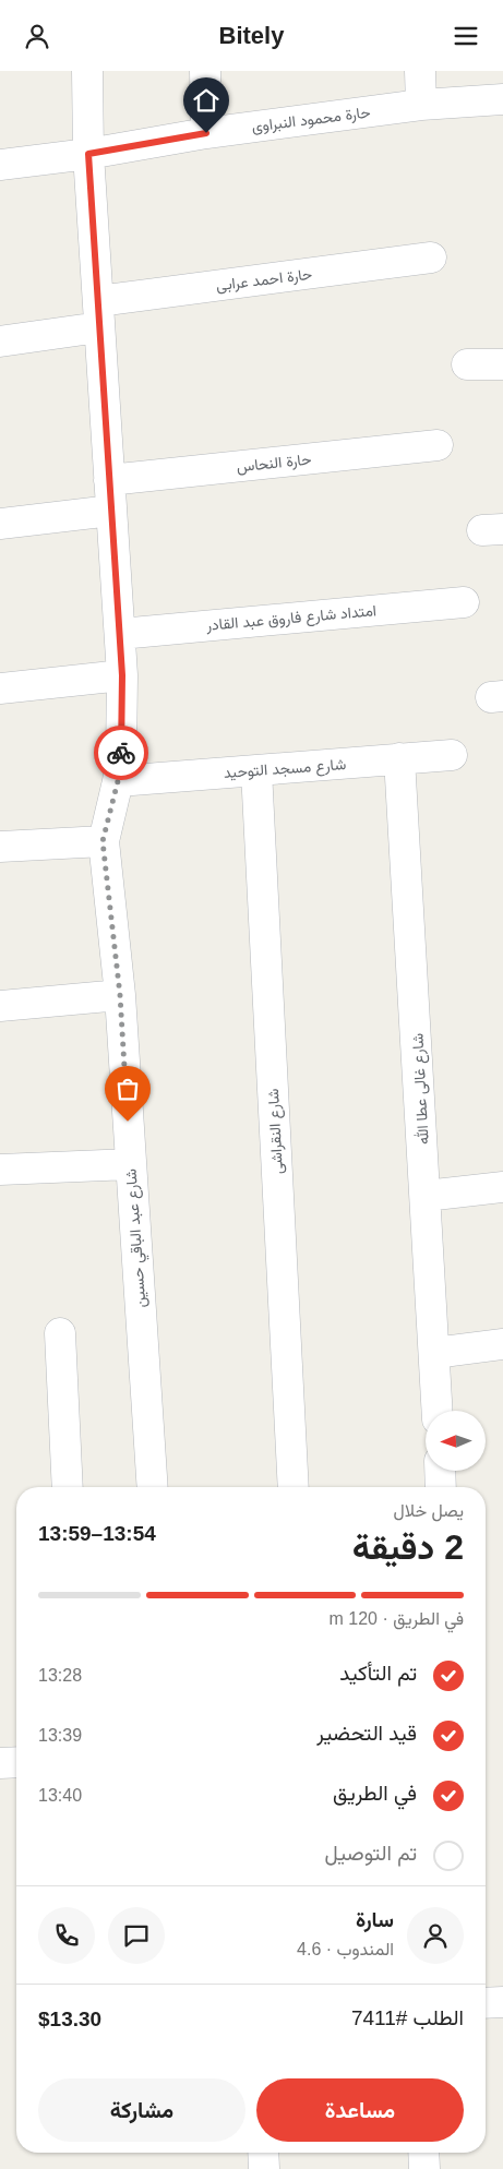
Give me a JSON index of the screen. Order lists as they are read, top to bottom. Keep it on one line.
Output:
{"streets":{"street":["حارة محمود النبراوى","حارة احمد عرابى","حارة النحاس","امتداد شارع فاروق عبد القادر","شارع مسجد التوحيد","شارع غالى عطا الله","شارع النقراشى","شارع عبد الباقي حسين"]},"crossings":[["حارة محمود النبراوى","شارع عبد الباقي حسين"],["حارة احمد عرابى","شارع عبد الباقي حسين"],["حارة النحاس","شارع عبد الباقي حسين"],["امتداد شارع فاروق عبد القادر","شارع عبد الباقي حسين"],["شارع مسجد التوحيد","شارع غالى عطا الله"],["شارع مسجد التوحيد","شارع النقراشى"],["شارع مسجد التوحيد","شارع عبد الباقي حسين"]],"north":"left","page":{"header":"Bitely","heading":["2 دقيقة","يصل خلال","13:54–13:59"],"panel":["سارة","المندوب · 4.6","الطلب #7411","$13.30"],"bar":"في الطريق · 120 m","list":[["تم التأكيد","13:28"],["قيد التحضير","13:39"],["في الطريق","13:40"],"تم التوصيل"],"buttons":["مساعدة","مشاركة"]}}
